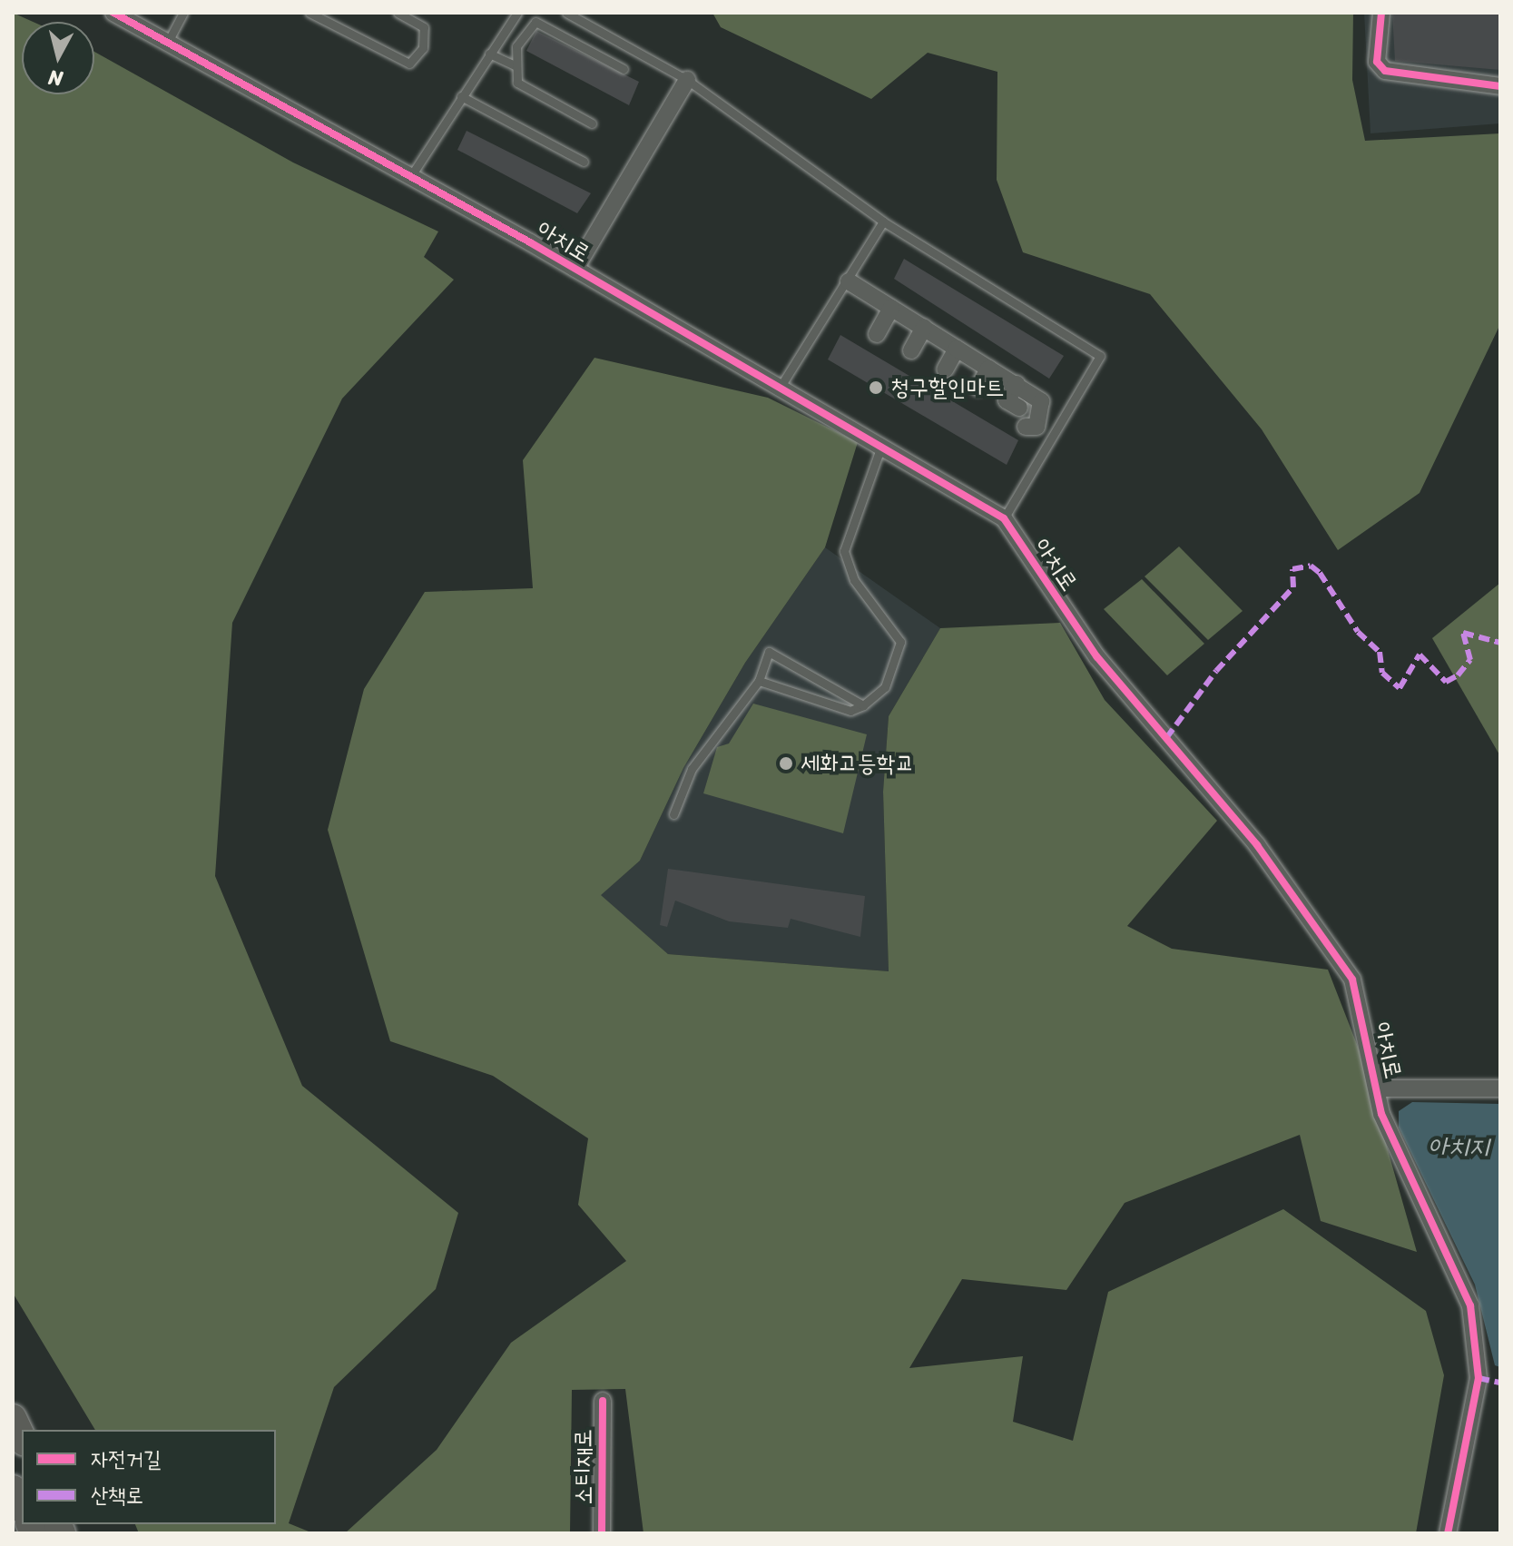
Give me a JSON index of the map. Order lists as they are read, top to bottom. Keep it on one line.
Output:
{"streets":{"street":["아치로","소티재로"]},"water":["아치지"],"places":["청구할인마트","세화고등학교"],"legend":["자전거길","산책로"],"north":"bottom"}
